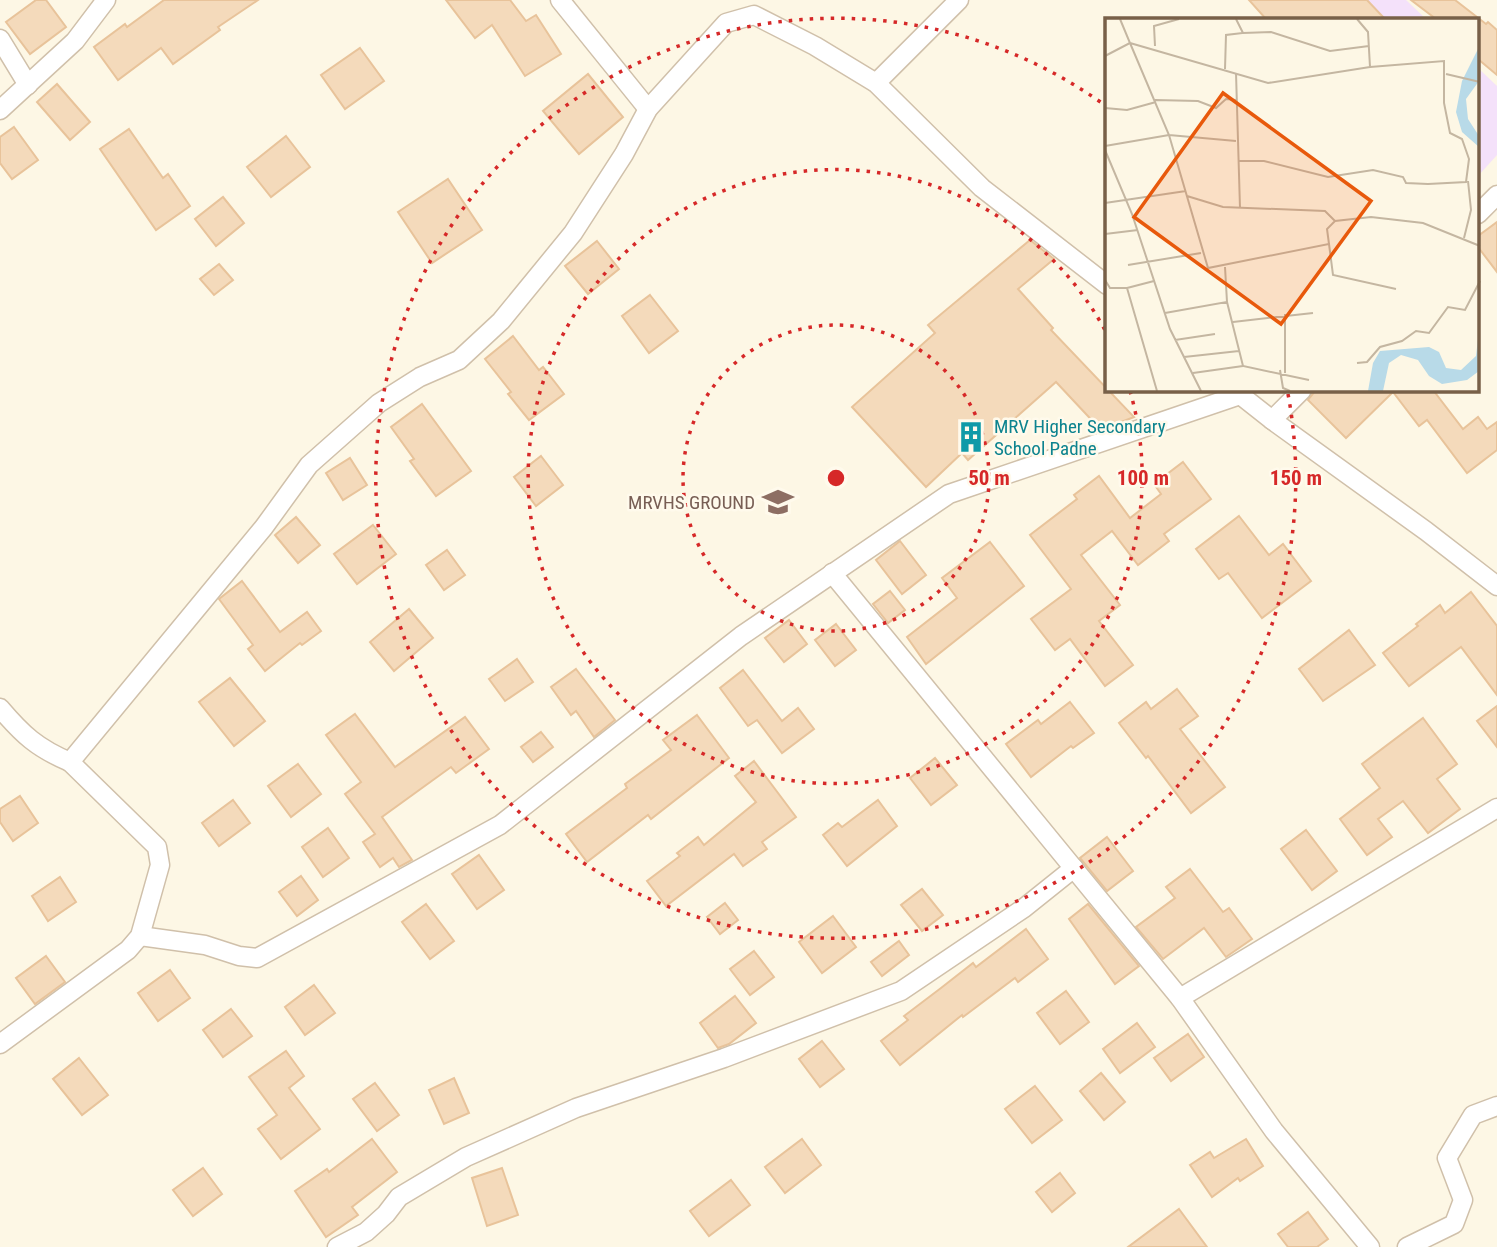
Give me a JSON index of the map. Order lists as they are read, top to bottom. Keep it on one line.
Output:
{"places":{"building":["MRV Higher Secondary School Padne"],"school or university":["MRVHS GROUND"]},"rings":["50 m","100 m","150 m"]}
